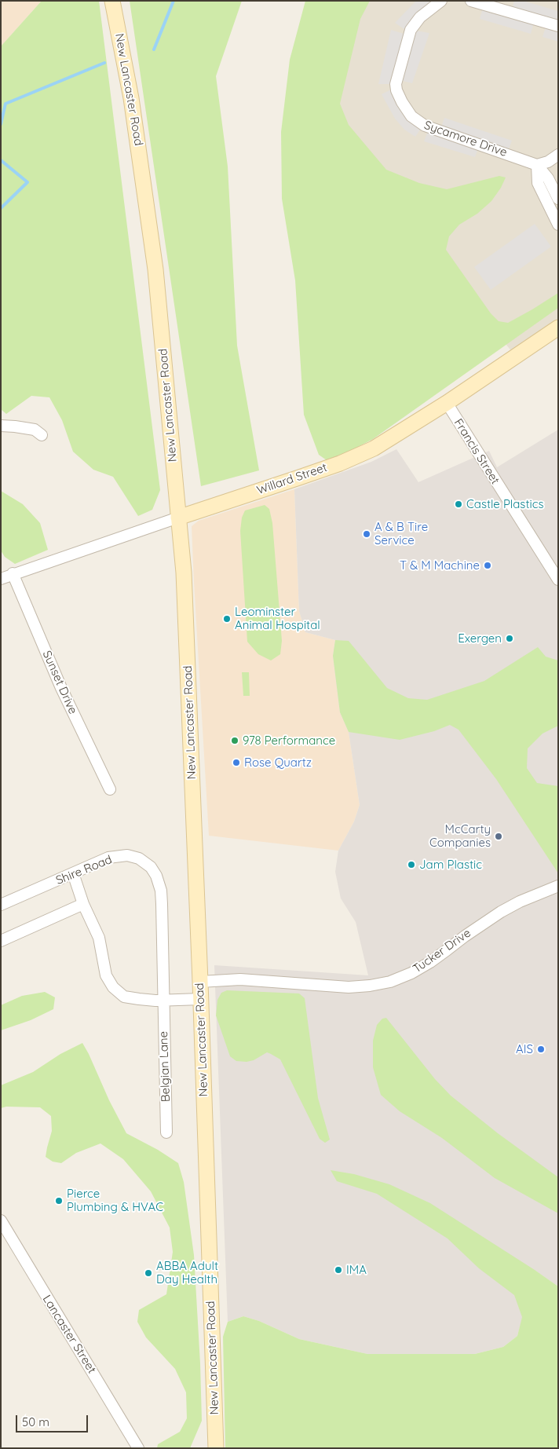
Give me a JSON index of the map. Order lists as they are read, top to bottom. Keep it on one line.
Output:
{"streets":{"main road":["New Lancaster Road","Willard Street"],"street":["Sycamore Drive","Francis Street","Sunset Drive","Shire Road","Tucker Drive","Belgian Lane","Lancaster Street"]},"crossings":[["New Lancaster Road","Willard Street"],["New Lancaster Road","Tucker Drive"],["Francis Street","Willard Street"],["Willard Street","Sunset Drive"],["Shire Road","Belgian Lane"]],"places":["Castle Plastics","A & B Tire Service","T & M Machine","Leominster Animal Hospital","Exergen","978 Performance","Rose Quartz","McCarty Companies","Jam Plastic","AIS","Pierce Plumbing & HVAC","IMA","ABBA Adult Day Health"],"scale_bar":"50 m"}
